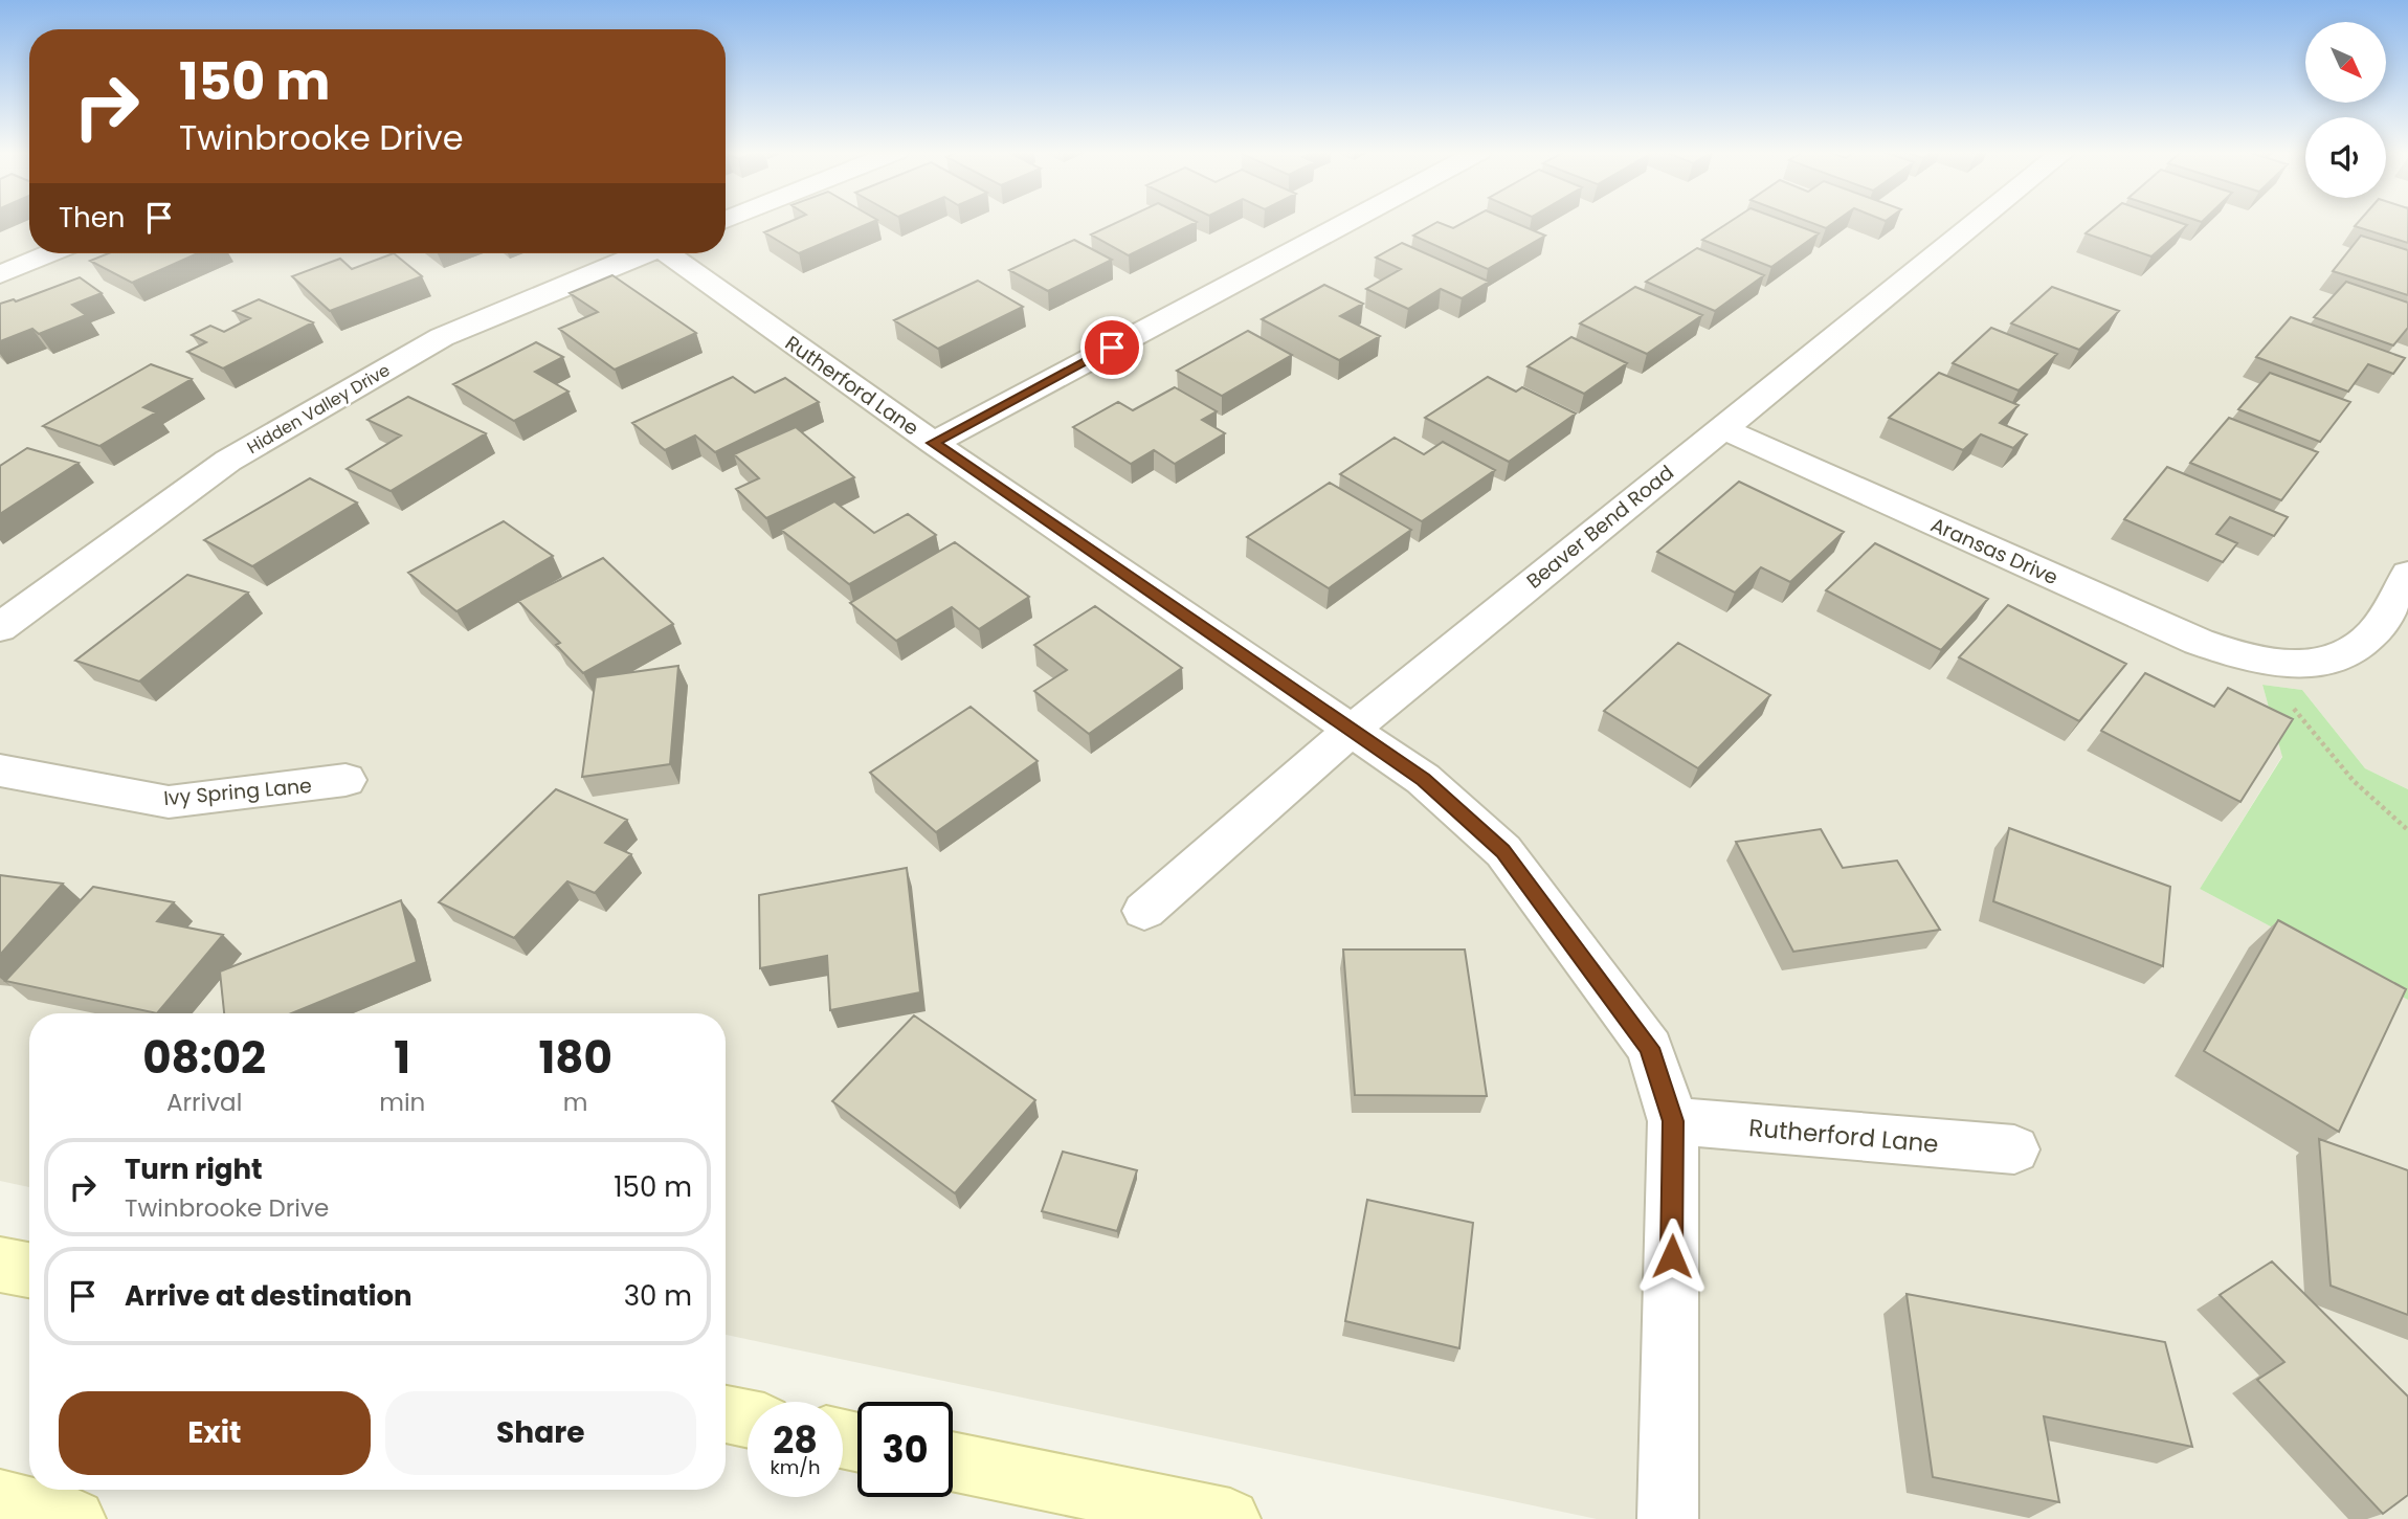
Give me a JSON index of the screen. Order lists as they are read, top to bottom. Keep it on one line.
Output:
{"streets":{"street":["Rutherford Lane","Hidden Valley Drive","Beaver Bend Road","Aransas Drive","Ivy Spring Lane"]},"crossings":[["Rutherford Lane","Beaver Bend Road"],["Beaver Bend Road","Aransas Drive"]],"north":"bottom right","page":{"turn":["150 m","Twinbrooke Drive"],"then":"Then","eta":["08:02","Arrival","1","min","180","m"],"list":[{"name":"Turn right","note":"Twinbrooke Drive","value":"150 m"},{"name":"Arrive at destination","value":"30 m"}],"buttons":["Exit","Share"],"speed":"28 km/h","limit":"30"}}
